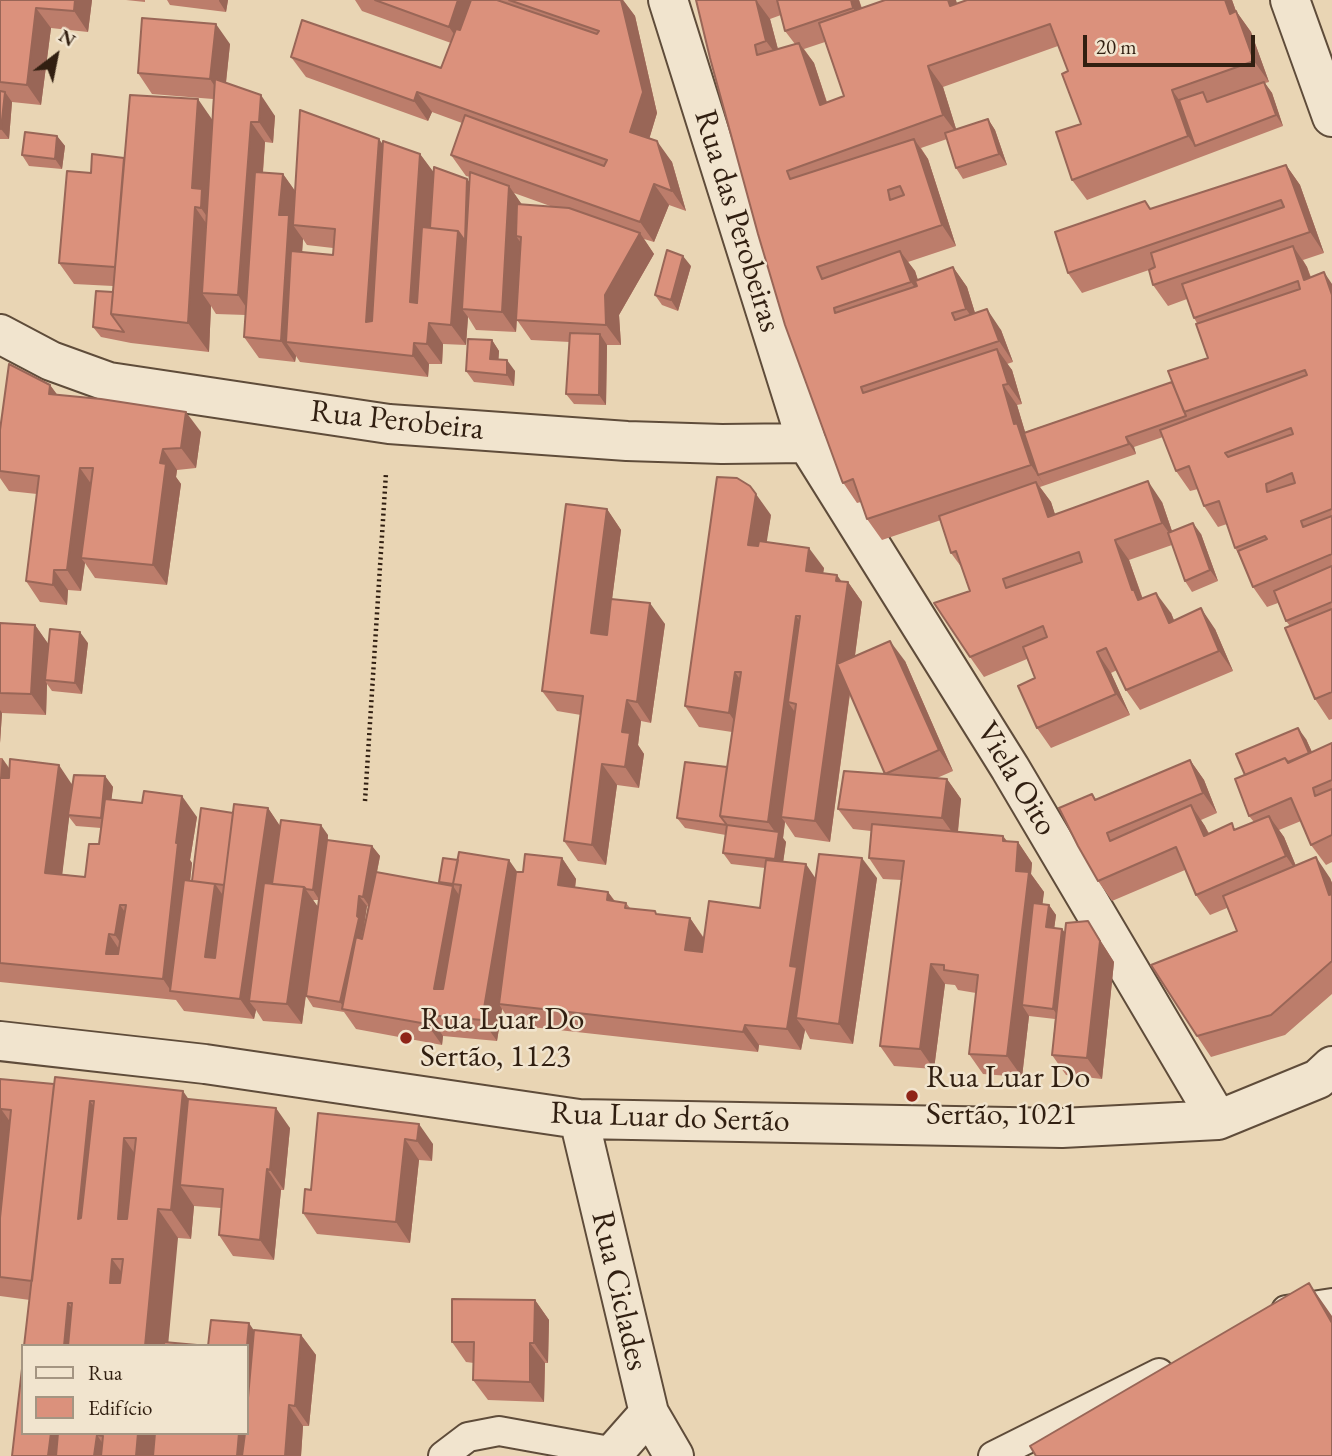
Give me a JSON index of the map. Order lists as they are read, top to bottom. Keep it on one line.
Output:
{"streets":{"street":["Rua das Perobeiras","Rua Perobeira","Viela Oito","Rua Luar do Sertão","Rua Ciclades"]},"crossings":[["Rua das Perobeiras","Rua Perobeira"],["Rua das Perobeiras","Viela Oito"],["Rua Perobeira","Viela Oito"],["Viela Oito","Rua Luar do Sertão"],["Rua Luar do Sertão","Rua Ciclades"]],"places":["Rua Luar Do Sertão, 1123","Rua Luar Do Sertão, 1021"],"legend":["Rua","Edifício"],"scale_bar":"20 m","north":"top right"}
